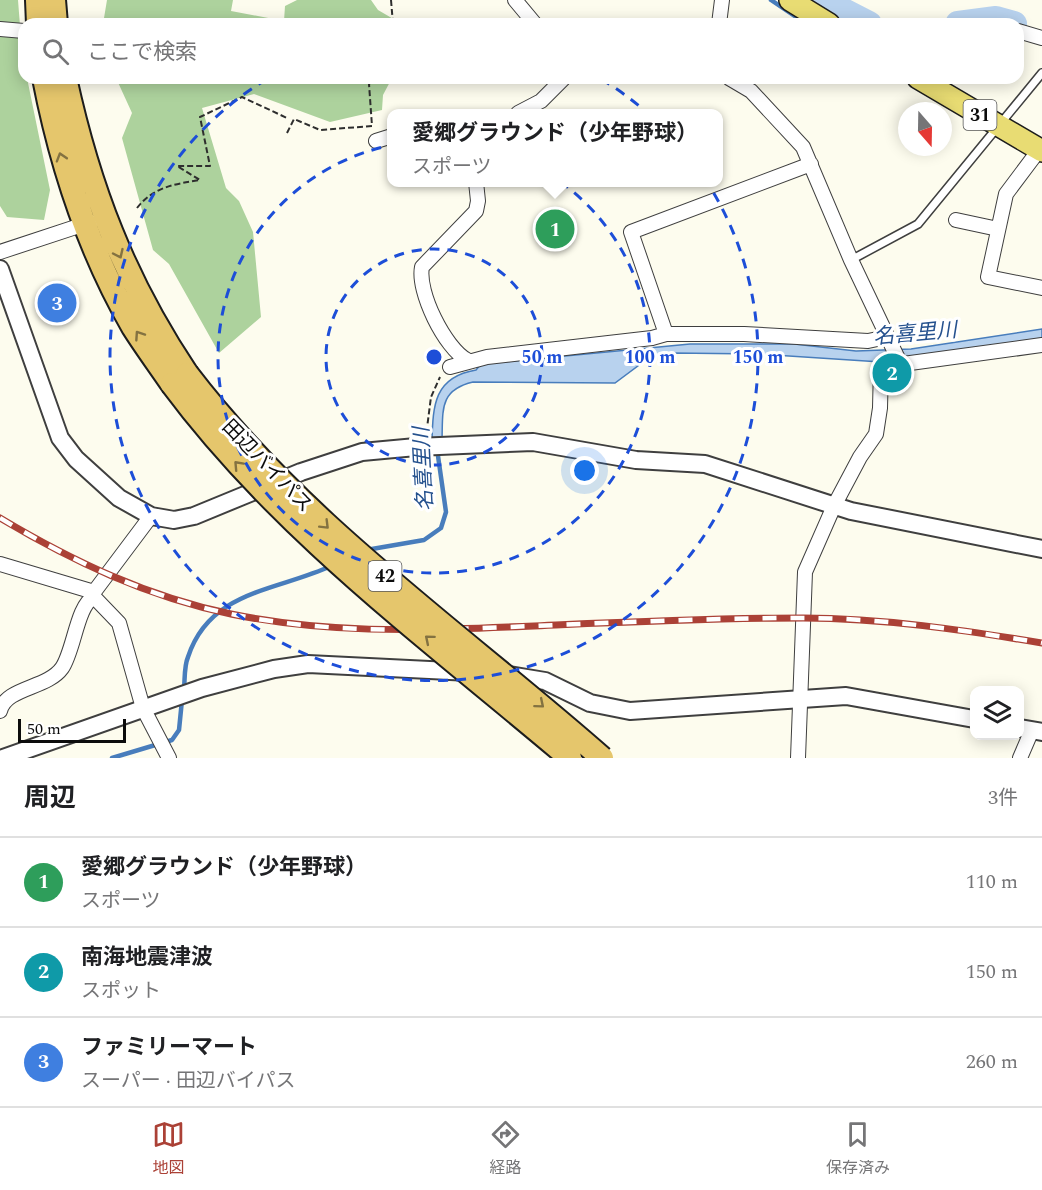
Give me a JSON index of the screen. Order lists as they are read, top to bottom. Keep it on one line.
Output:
{"streets":{"highway":["田辺バイパス","42"],"main road":["31"]},"water":["名喜里川"],"scale_bar":"50 m","north":"bottom","page":{"search":"ここで検索","popup":["愛郷グラウンド（少年野球）","スポーツ"],"pins":["1","3","2"],"scale":"50 m","heading":["周辺","3件"],"list":[{"mark":"1","name":"愛郷グラウンド（少年野球）","note":"スポーツ","value":"110 m"},{"mark":"2","name":"南海地震津波","note":"スポット","value":"150 m"},{"mark":"3","name":"ファミリーマート","note":"スーパー · 田辺バイパス","value":"260 m"}],"nav":["地図","経路","保存済み"]},"rings":["50 m","100 m","150 m"]}
